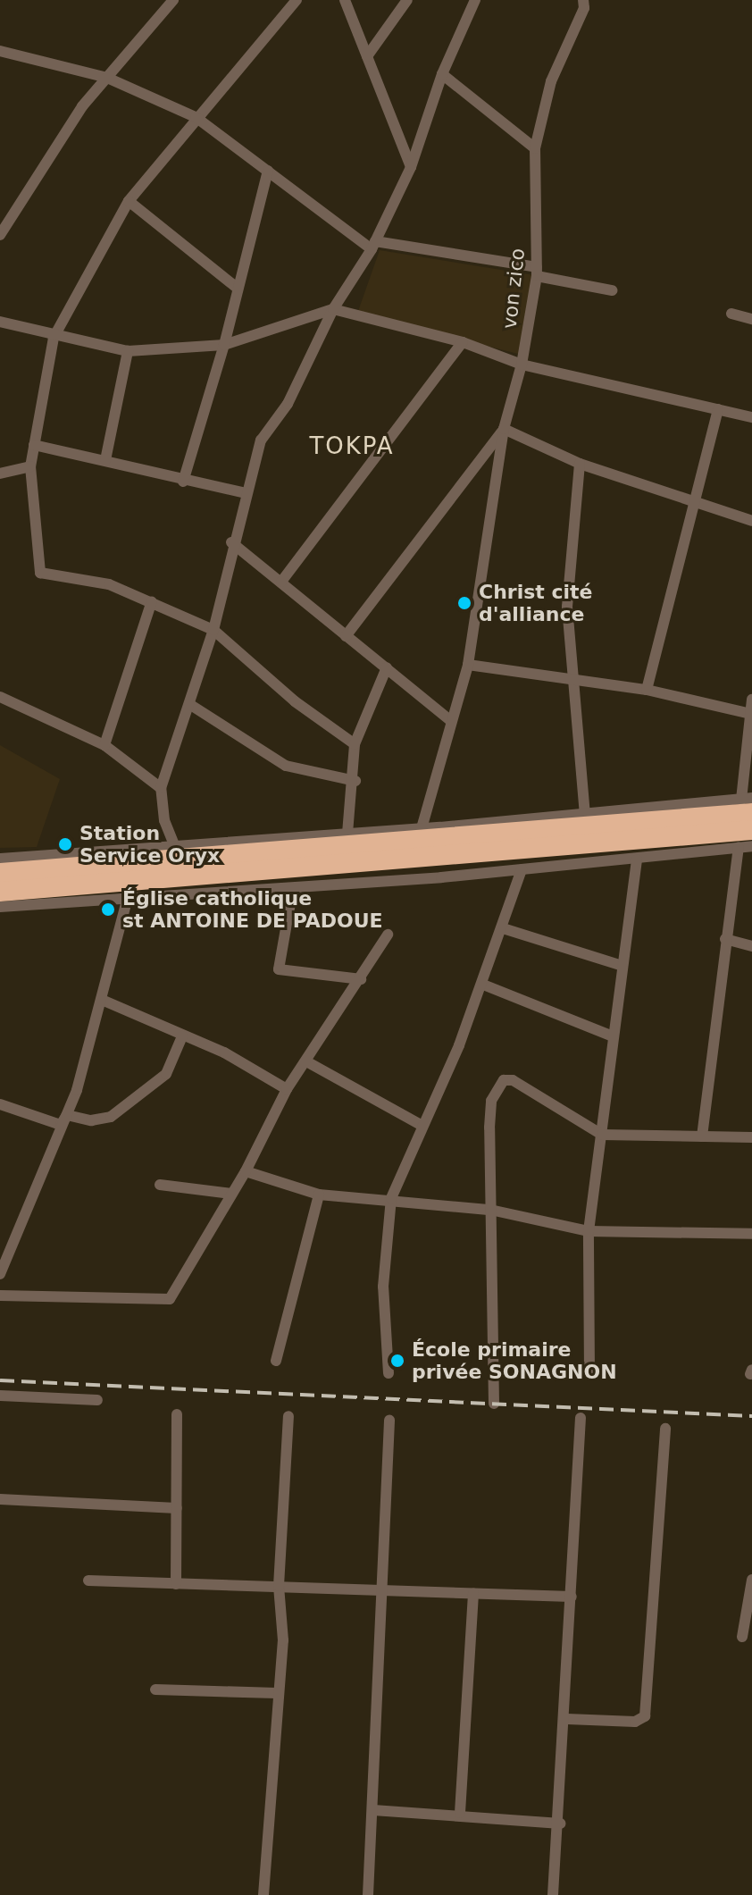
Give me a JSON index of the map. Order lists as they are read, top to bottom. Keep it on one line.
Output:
{"streets":{"street":["von zico"]},"districts":["TOKPA"],"places":["Christ cité d'alliance","Station Service Oryx","Église catholique st ANTOINE DE PADOUE","École primaire privée SONAGNON"]}
